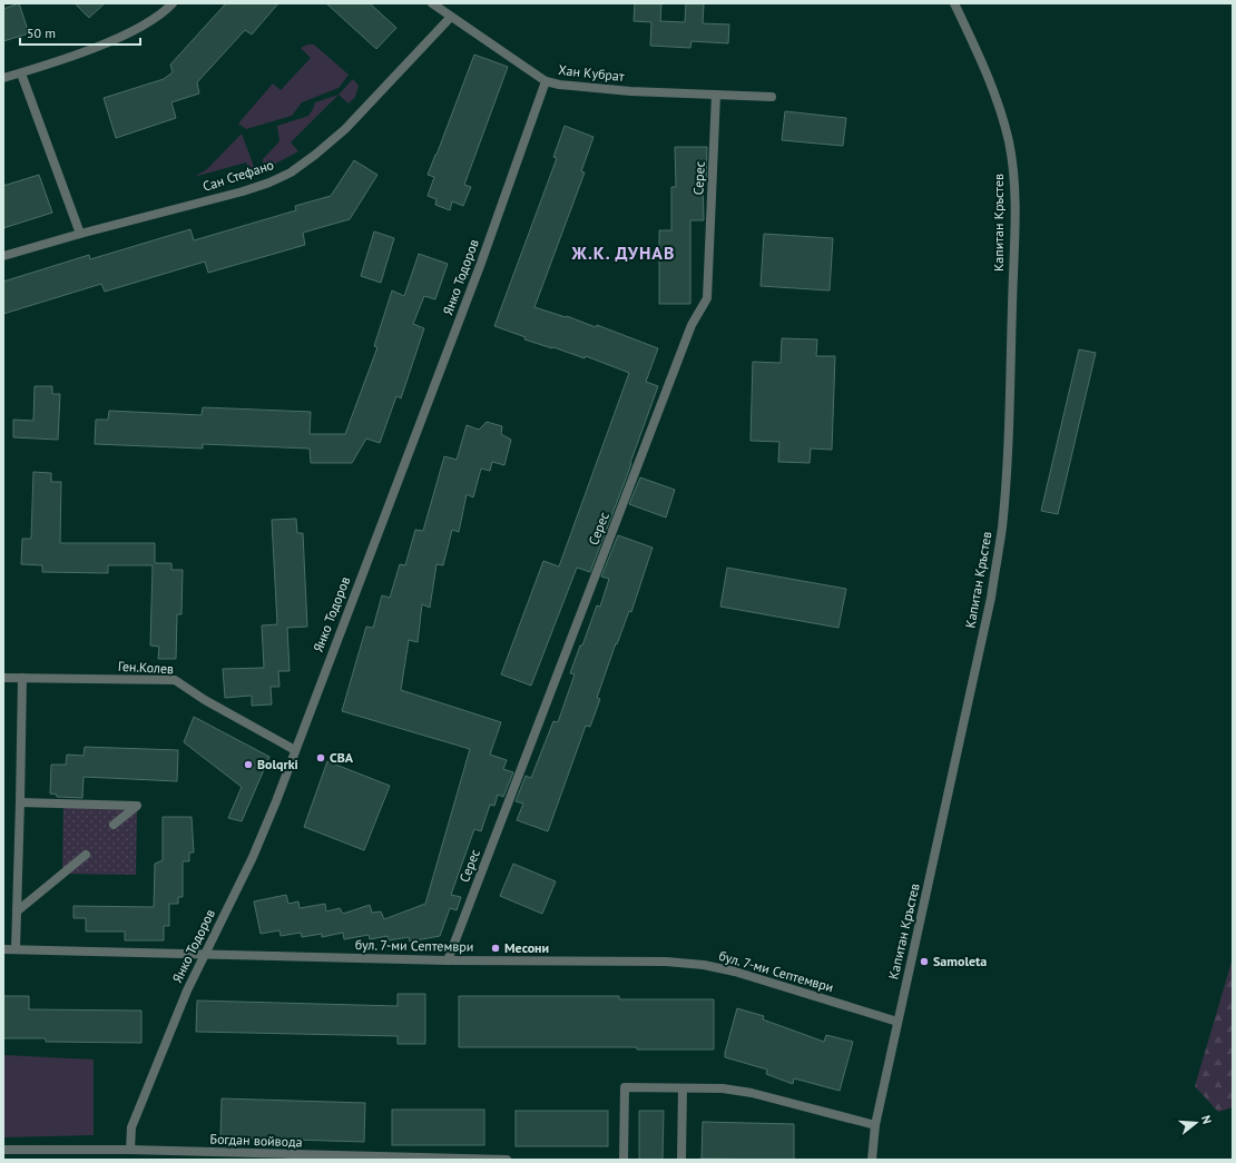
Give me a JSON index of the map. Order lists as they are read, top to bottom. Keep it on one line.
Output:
{"streets":{"street":["Хан Кубрат","Сан Стефано","Серес","Капитан Кръстев","Янко Тодоров","Ген.Колев","бул. 7-ми Септември","Богдан войвода"]},"crossings":[["Хан Кубрат","Сан Стефано"],["Хан Кубрат","Серес"],["Хан Кубрат","Янко Тодоров"],["Серес","бул. 7-ми Септември"],["Капитан Кръстев","бул. 7-ми Септември"],["Янко Тодоров","Ген.Колев"],["Янко Тодоров","бул. 7-ми Септември"],["Янко Тодоров","Богдан войвода"]],"districts":["Ж.К. ДУНАВ"],"places":["CBA","Bolqrki","Месони","Samoleta"],"scale_bar":"50 m","north":"right"}
